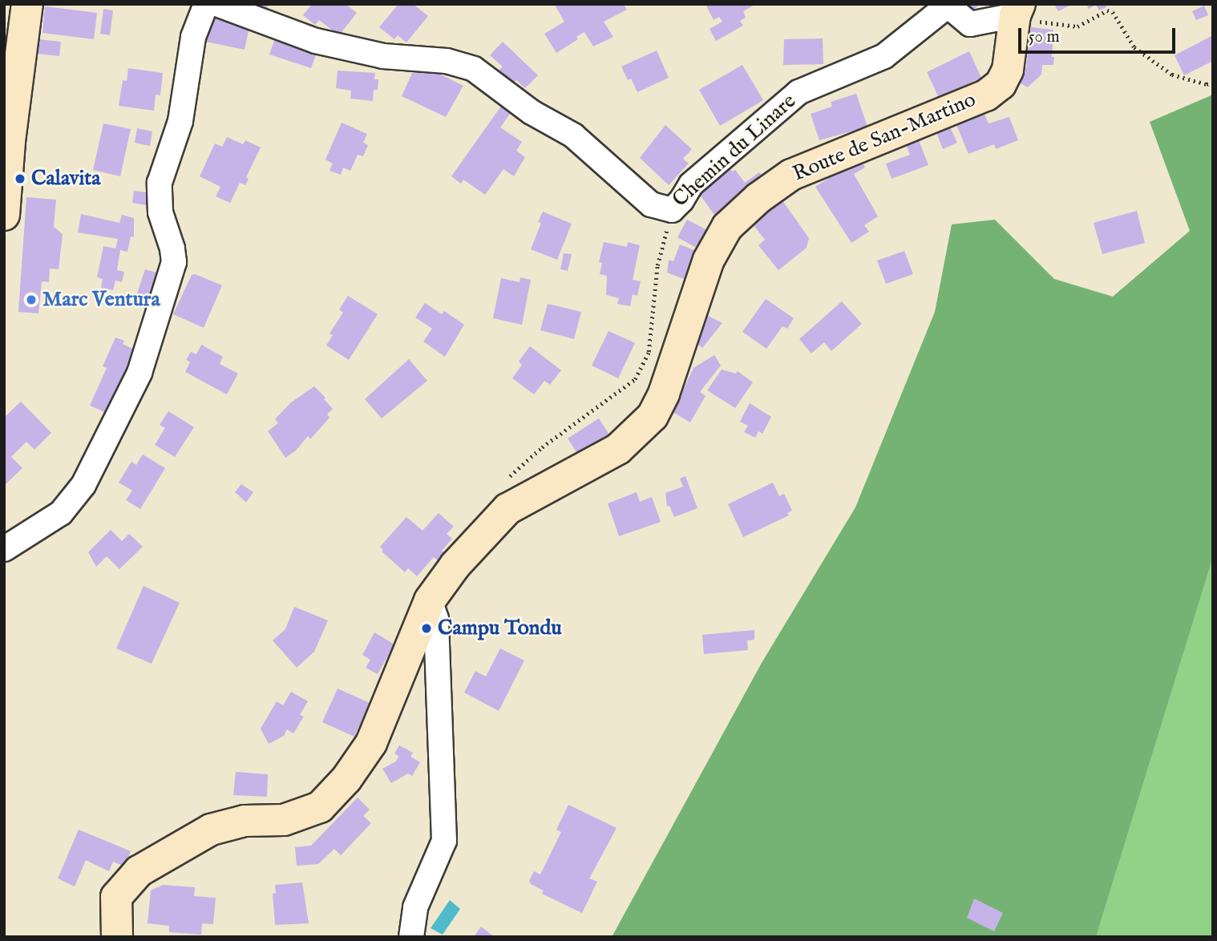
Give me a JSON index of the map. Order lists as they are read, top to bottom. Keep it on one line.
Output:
{"streets":{"street":["Route de San-Martino","Chemin du Linare"]},"places":["Calavita","Marc Ventura","Campu Tondu"],"scale_bar":"50 m"}
